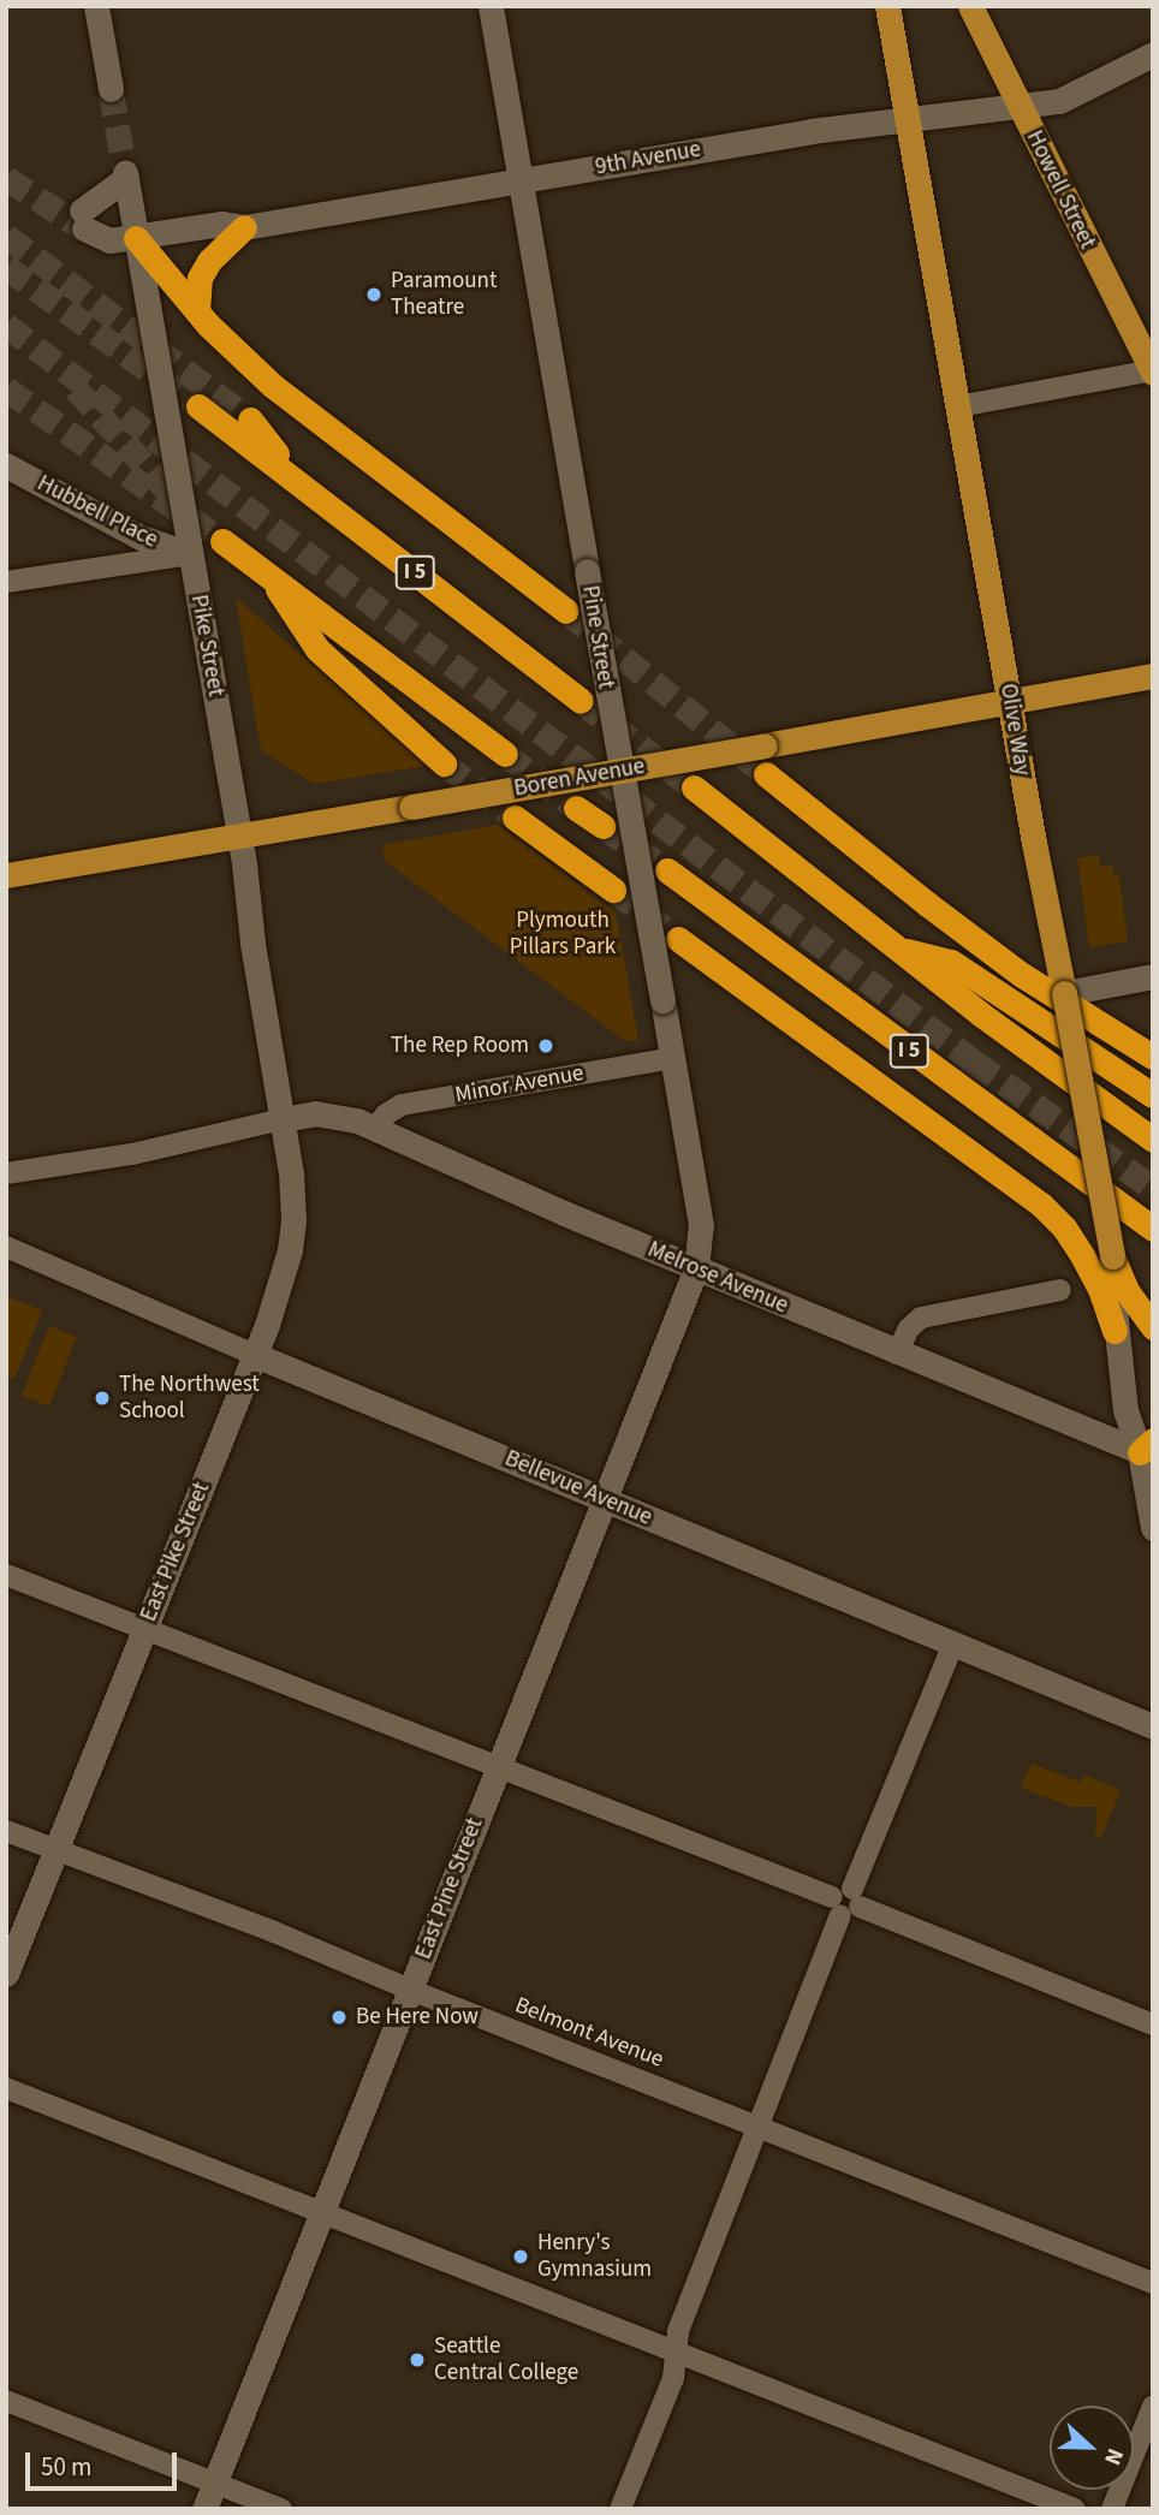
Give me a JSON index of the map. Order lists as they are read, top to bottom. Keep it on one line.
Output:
{"streets":{"highway":["I 5"],"main road":["9th Avenue","Howell Street","Hubbell Place","Pine Street","Pike Street","Olive Way","Boren Avenue","Melrose Avenue","Bellevue Avenue","East Pike Street","East Pine Street"],"street":["Minor Avenue","Belmont Avenue"]},"crossings":[["9th Avenue","Howell Street"],["9th Avenue","Pine Street"],["9th Avenue","Pike Street"],["9th Avenue","Olive Way"],["Hubbell Place","Pike Street"],["Pine Street","Boren Avenue"],["Pine Street","Minor Avenue"],["Pine Street","Melrose Avenue"],["Pine Street","East Pine Street"],["Pike Street","Boren Avenue"],["Pike Street","Melrose Avenue"],["Pike Street","East Pike Street"],["Olive Way","Boren Avenue"],["Olive Way","Melrose Avenue"],["Minor Avenue","Melrose Avenue"],["Melrose Avenue","East Pike Street"],["Melrose Avenue","East Pine Street"],["Bellevue Avenue","East Pike Street"],["Bellevue Avenue","East Pine Street"],["East Pike Street","Belmont Avenue"],["East Pine Street","Belmont Avenue"]],"parks":["Plymouth Pillars Park"],"places":["Paramount Theatre","The Rep Room","The Northwest School","Be Here Now","Henry's Gymnasium","Seattle Central College"],"scale_bar":"50 m","north":"right"}
